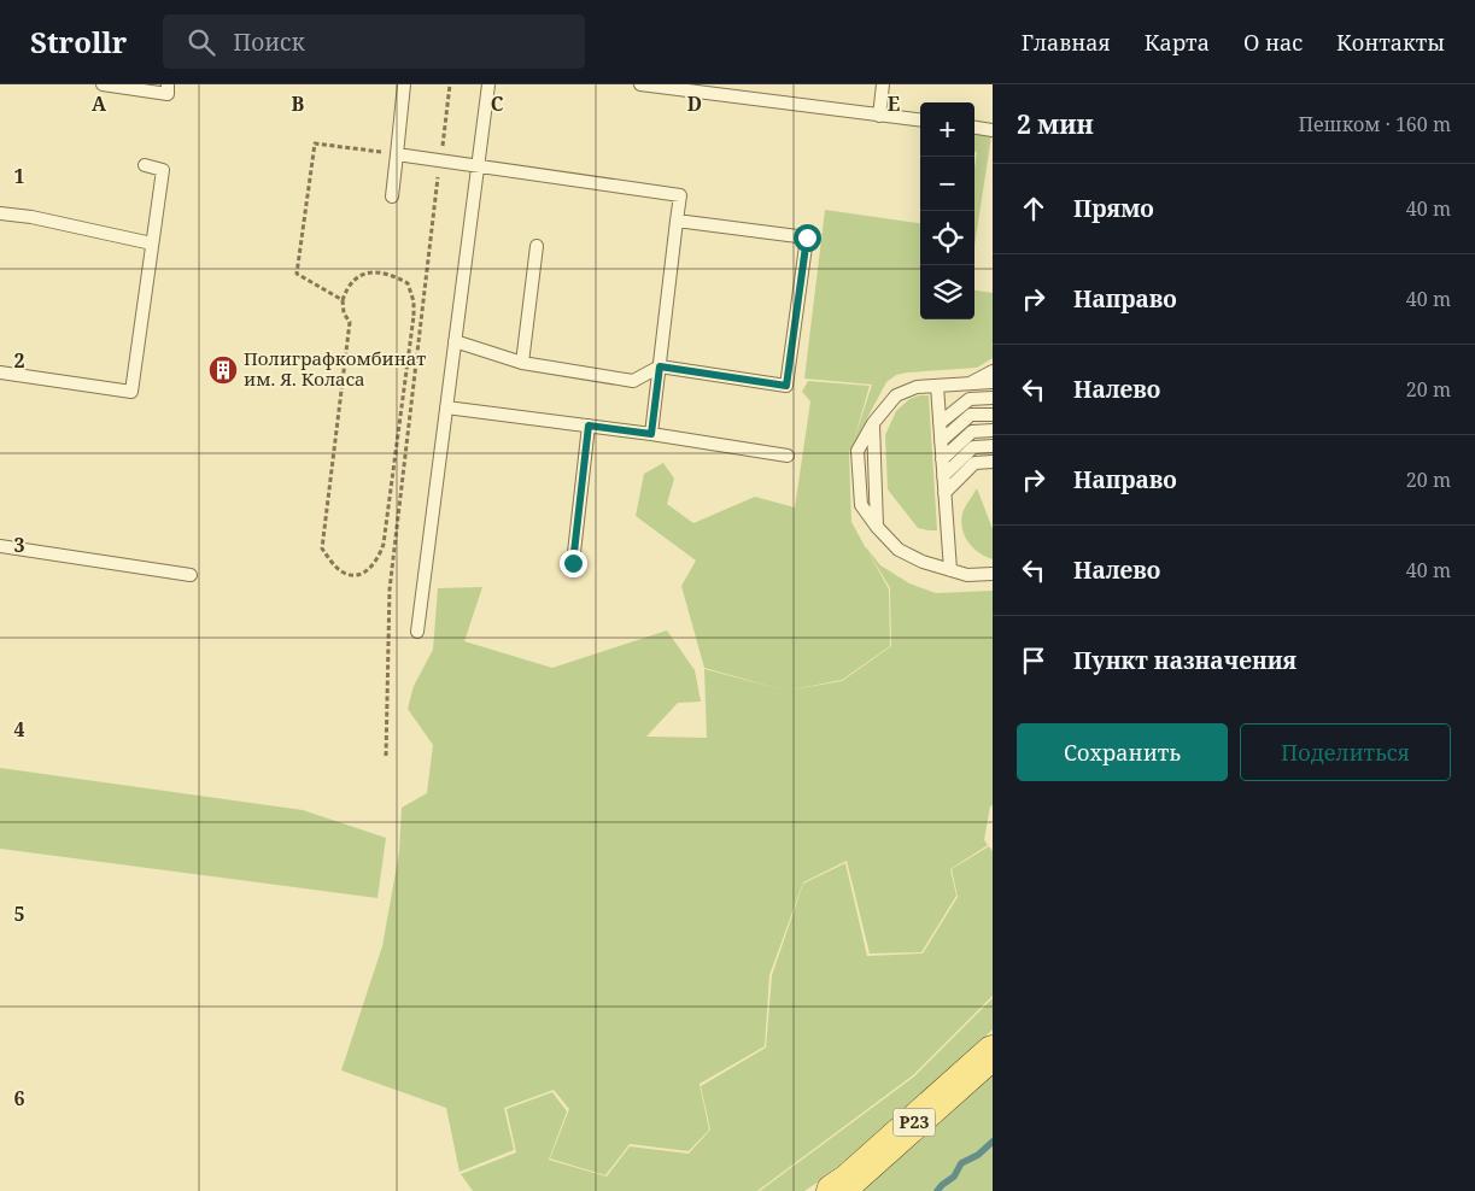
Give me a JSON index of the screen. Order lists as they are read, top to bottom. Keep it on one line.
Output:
{"streets":{"main road":["Р23"]},"places":{"building":["Полиграфкомбинат им. Я. Коласа"]},"page":{"header":"Strollr","search":"Поиск","nav":["Главная","Карта","О нас","Контакты"],"heading":["2 мин","Пешком · 160 m"],"map_buttons":["+","−"],"list":[["Прямо","40 m"],["Направо","40 m"],["Налево","20 m"],["Направо","20 m"],["Налево","40 m"],"Пункт назначения"],"buttons":["Сохранить","Поделиться"]},"grid":{"columns":["A","B","C","D","E"],"rows":["1","2","3","4","5","6"]}}
